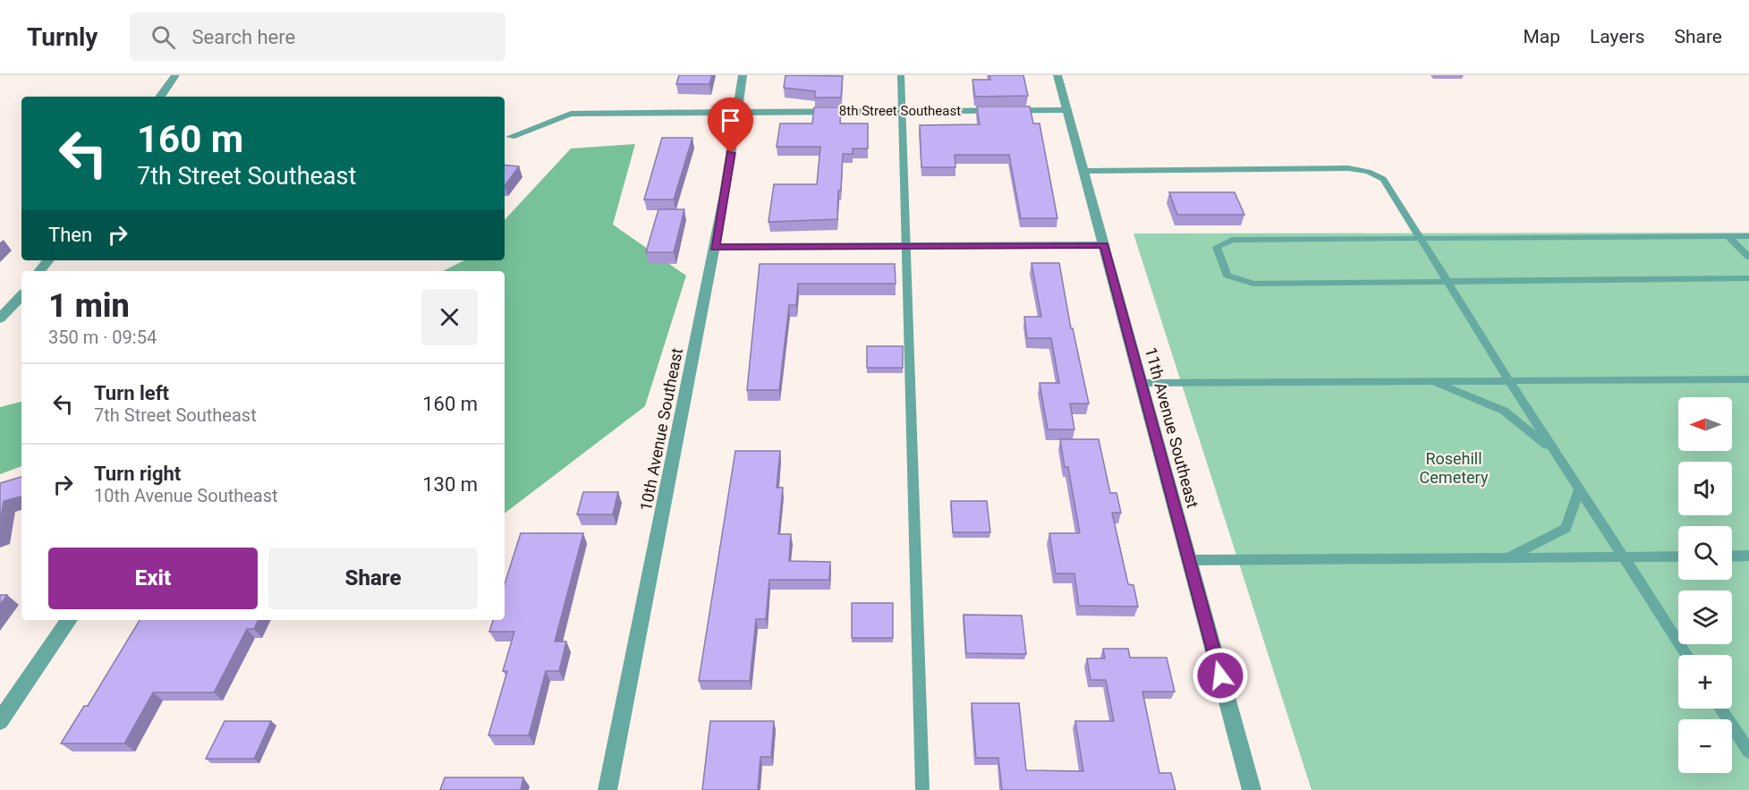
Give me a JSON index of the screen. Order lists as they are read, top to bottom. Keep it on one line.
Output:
{"streets":{"street":["8th Street Southeast","11th Avenue Southeast","10th Avenue Southeast"]},"crossings":[["8th Street Southeast","11th Avenue Southeast"],["8th Street Southeast","10th Avenue Southeast"]],"parks":["Rosehill Cemetery"],"north":"left","page":{"header":"Turnly","search":"Search here","nav":["Map","Layers","Share"],"turn":["160 m","7th Street Southeast"],"then":"Then","heading":["1 min","350 m · 09:54"],"list":[{"name":"Turn left","note":"7th Street Southeast","value":"160 m"},{"name":"Turn right","note":"10th Avenue Southeast","value":"130 m"}],"map_buttons":["+","−"],"buttons":["Exit","Share"]}}
